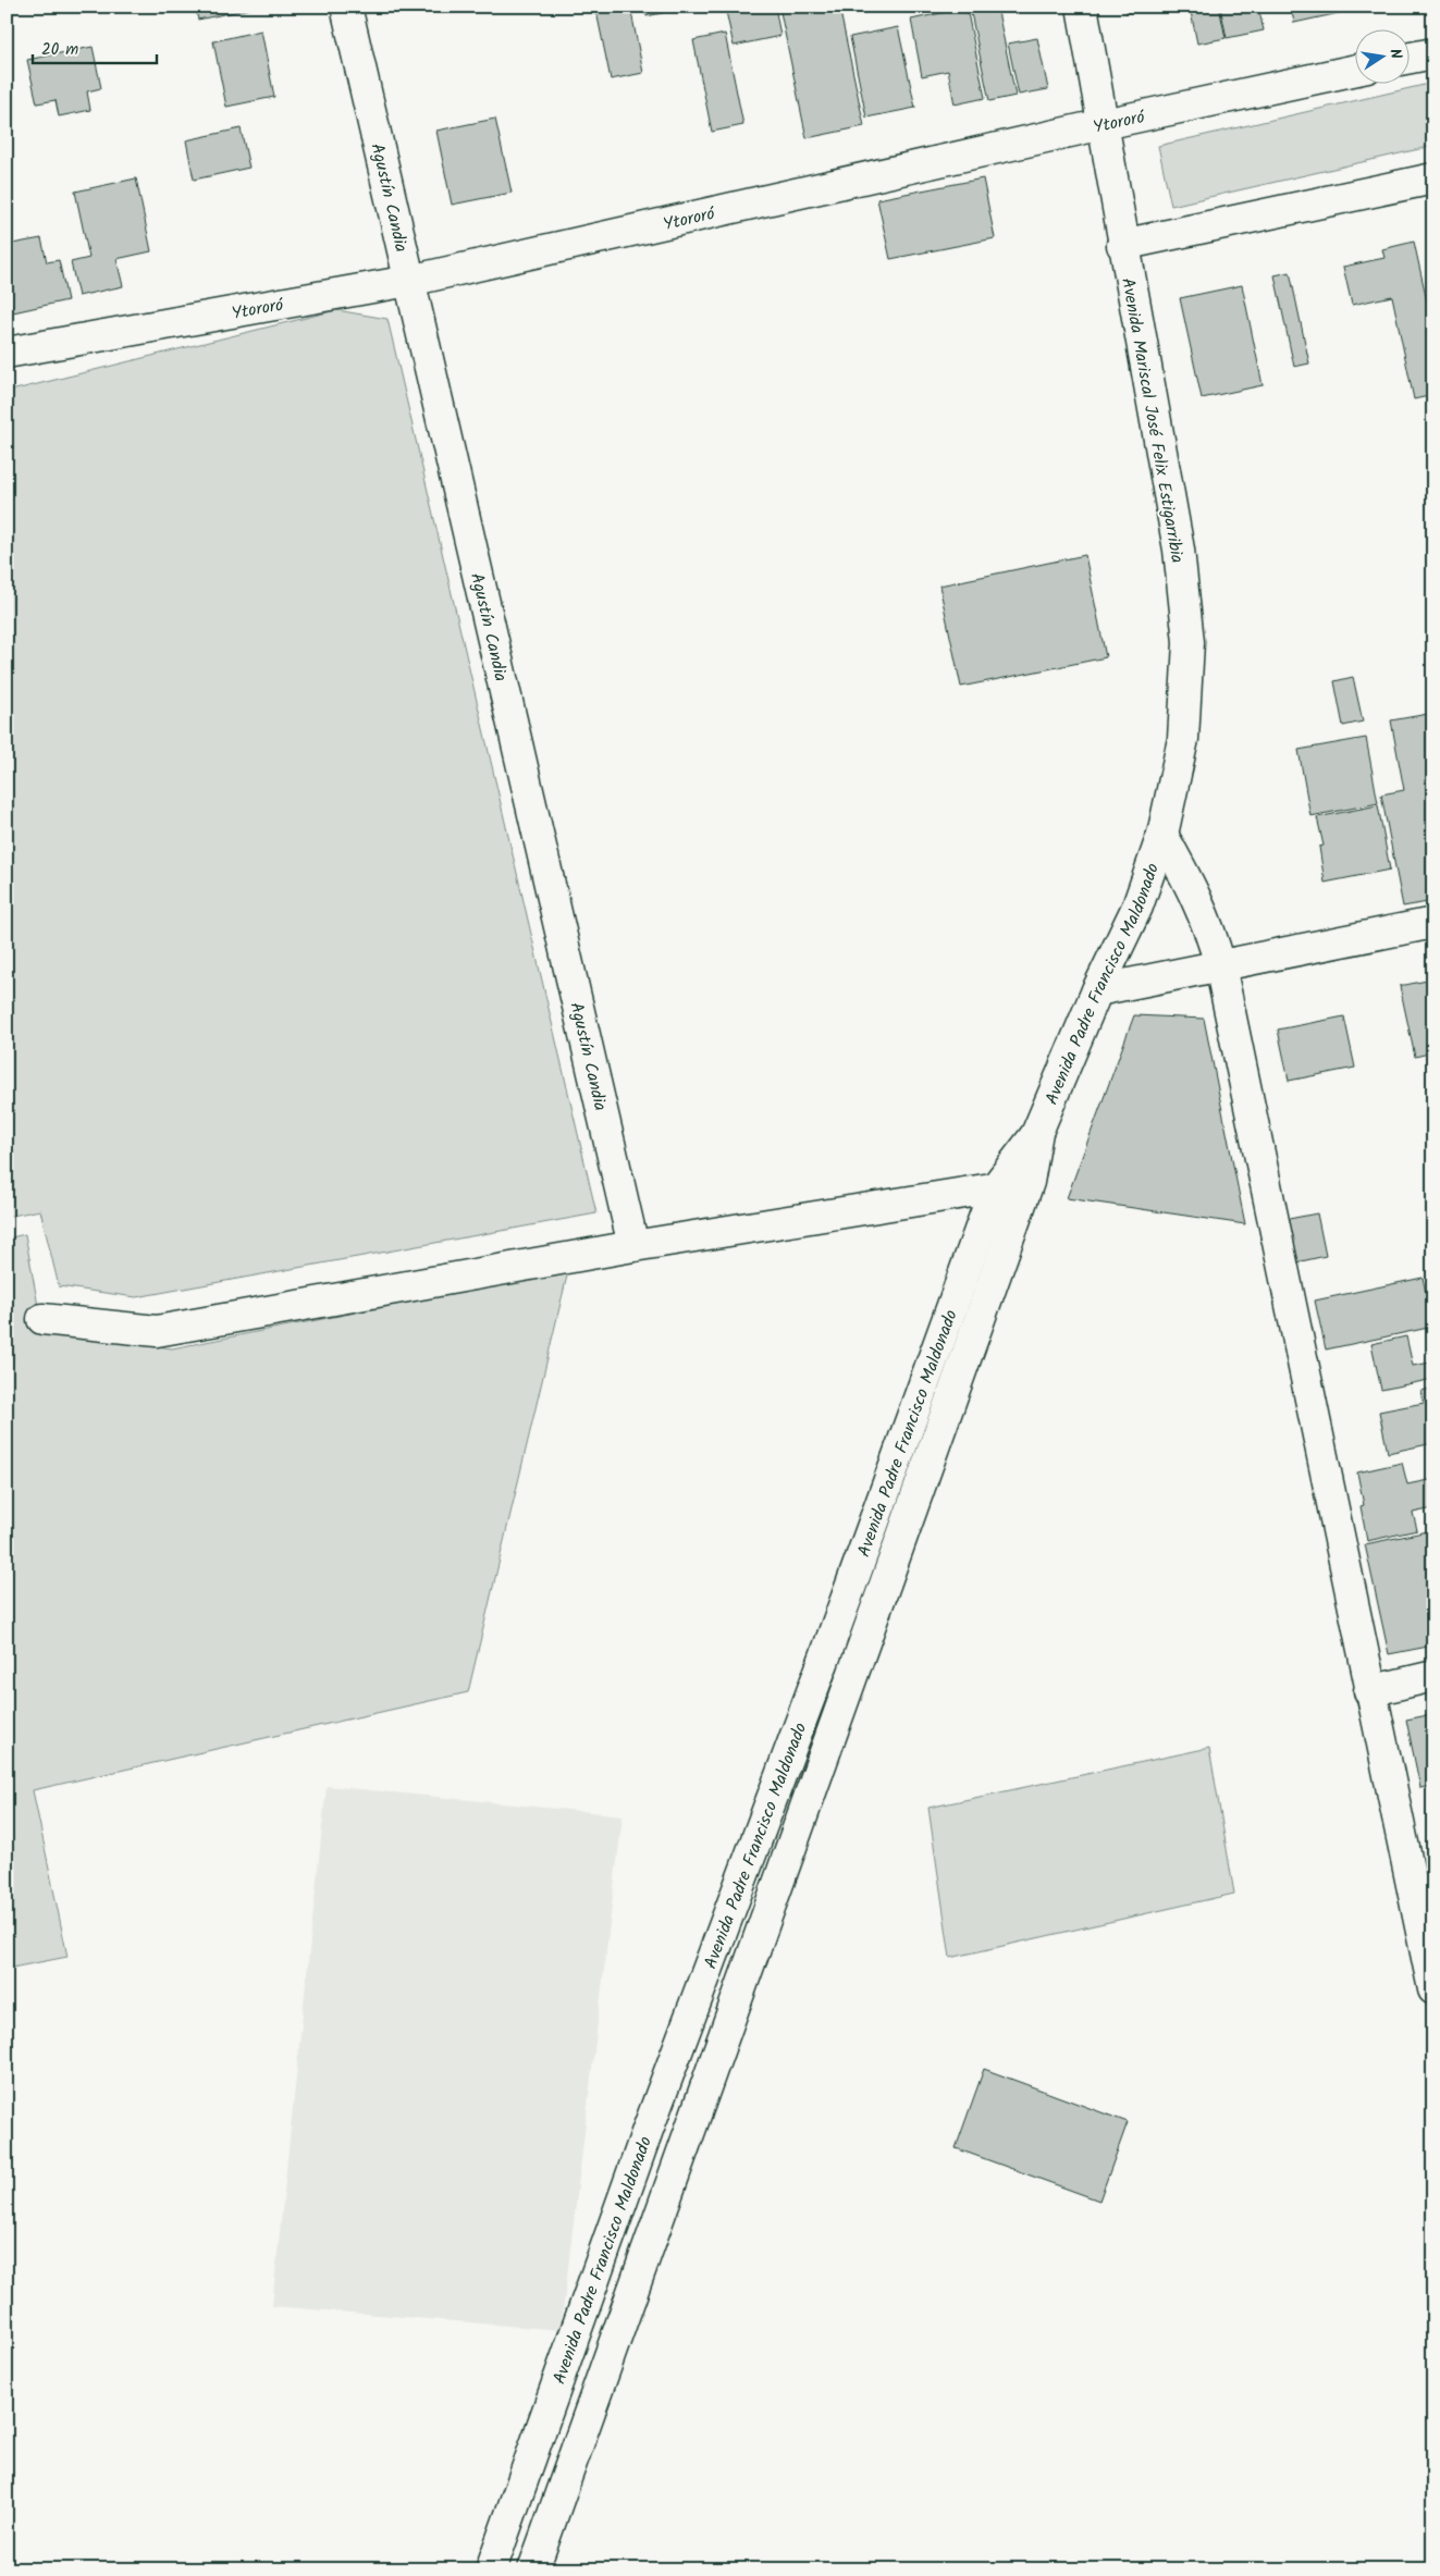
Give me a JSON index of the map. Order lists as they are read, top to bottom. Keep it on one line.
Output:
{"streets":{"street":["Ytororó","Agustín Candia","Avenida Mariscal José Felix Estigarribia","Avenida Padre Francisco Maldonado"]},"crossings":[["Ytororó","Agustín Candia"],["Ytororó","Avenida Mariscal José Felix Estigarribia"],["Avenida Mariscal José Felix Estigarribia","Avenida Padre Francisco Maldonado"]],"scale_bar":"20 m","north":"right"}
